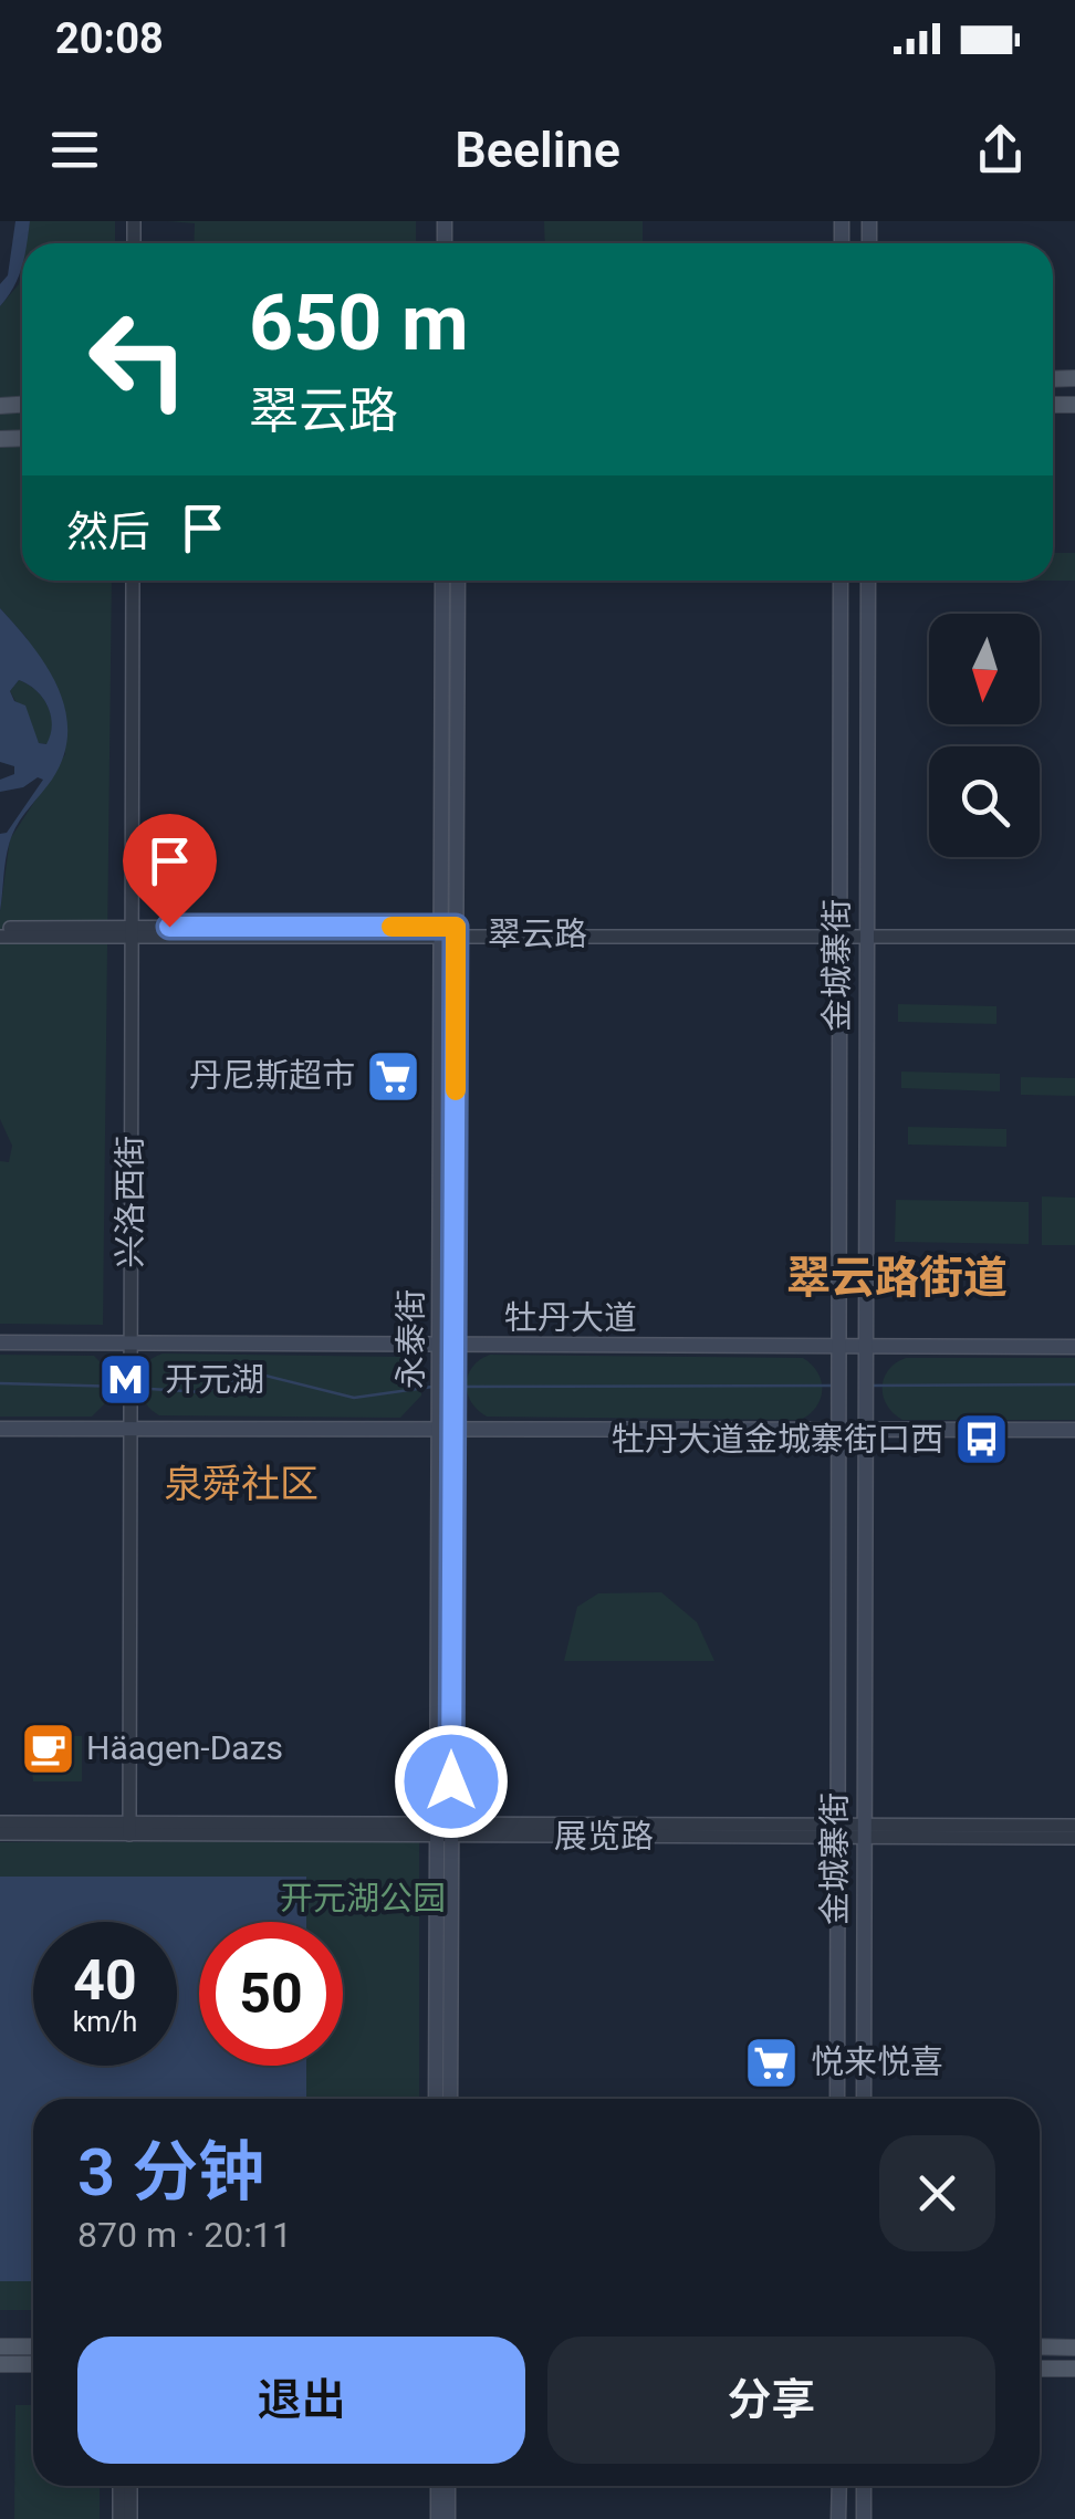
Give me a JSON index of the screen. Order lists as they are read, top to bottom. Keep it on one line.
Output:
{"streets":{"main road":["金城寨街","牡丹大道","永泰街"],"street":["翠云路","兴洛西街","展览路"]},"crossings":[["翠云路","金城寨街"],["翠云路","兴洛西街"],["翠云路","永泰街"],["金城寨街","牡丹大道"],["金城寨街","展览路"],["兴洛西街","牡丹大道"],["兴洛西街","展览路"],["牡丹大道","永泰街"],["永泰街","展览路"]],"districts":["翠云路街道","泉舜社区"],"parks":["开元湖公园"],"places":{"supermarket":["丹尼斯超市","悦来悦喜"],"metro station":["开元湖"],"bus stop":["牡丹大道金城寨街口西"],"cafe":["Häagen-Dazs"]},"north":"bottom","page":{"status":"20:08","header":"Beeline","turn":["650 m","翠云路"],"then":"然后","speed":"40 km/h","limit":"50","heading":["3 分钟","870 m · 20:11"],"buttons":["退出","分享"]}}
